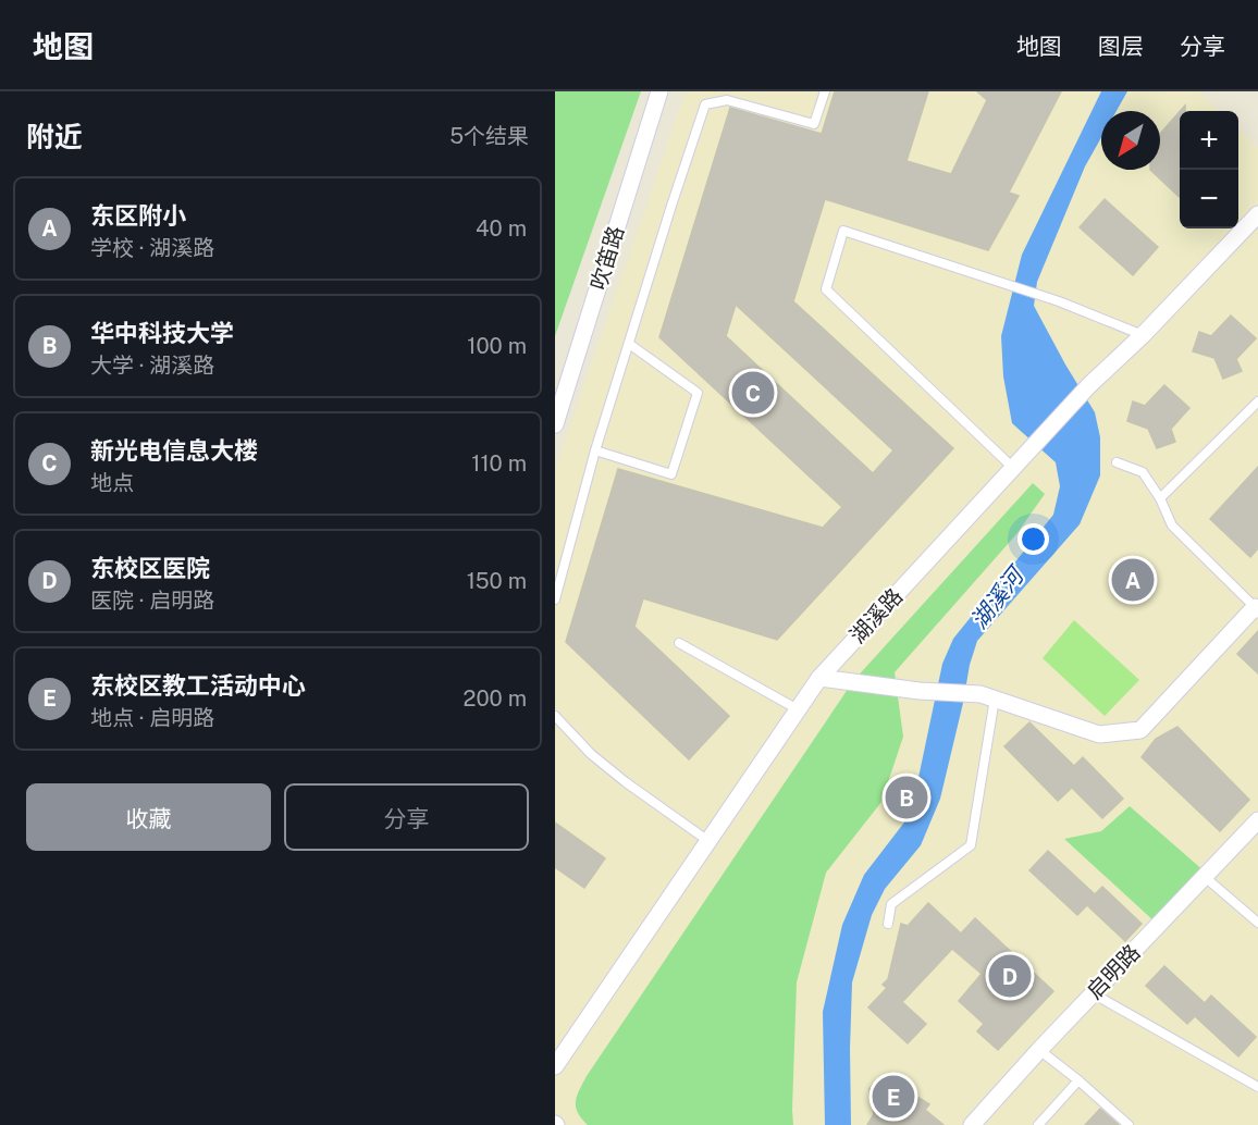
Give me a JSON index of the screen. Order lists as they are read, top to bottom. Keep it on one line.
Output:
{"streets":{"street":["吹笛路","湖溪路","启明路"]},"water":["湖溪河"],"north":"bottom left","page":{"header":"地图","nav":["地图","图层","分享"],"heading":["附近","5个结果"],"map_buttons":["+","−"],"list":[{"mark":"A","name":"东区附小","note":"学校 · 湖溪路","value":"40 m"},{"mark":"B","name":"华中科技大学","note":"大学 · 湖溪路","value":"100 m"},{"mark":"C","name":"新光电信息大楼","note":"地点","value":"110 m"},{"mark":"D","name":"东校区医院","note":"医院 · 启明路","value":"150 m"},{"mark":"E","name":"东校区教工活动中心","note":"地点 · 启明路","value":"200 m"}],"pins":["C","A","B","D","E"],"buttons":["收藏","分享"]}}
